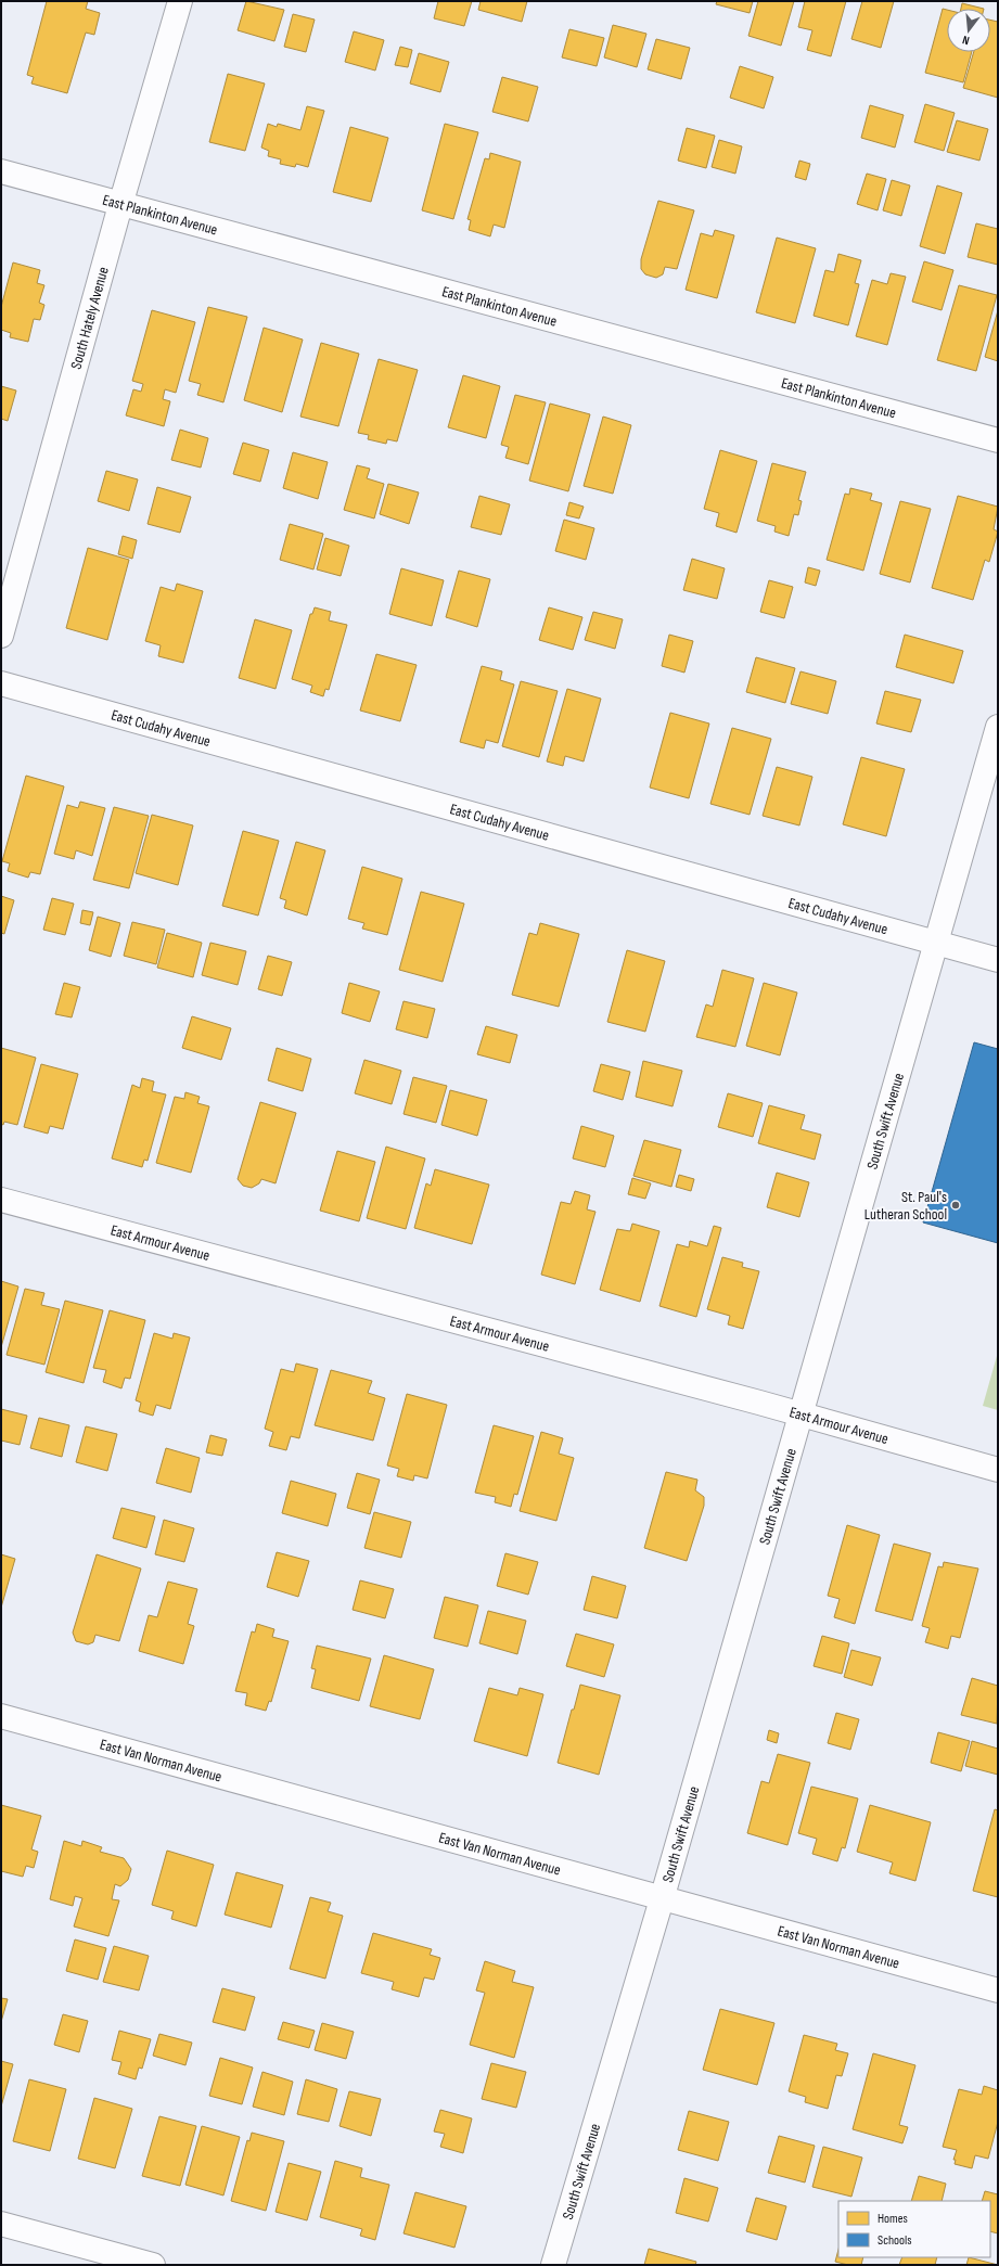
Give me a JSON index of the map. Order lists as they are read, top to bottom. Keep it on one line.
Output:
{"streets":{"street":["East Plankinton Avenue","South Hately Avenue","East Cudahy Avenue","South Swift Avenue","East Armour Avenue","East Van Norman Avenue"]},"crossings":[["East Plankinton Avenue","South Hately Avenue"],["East Cudahy Avenue","South Swift Avenue"],["South Swift Avenue","East Armour Avenue"],["South Swift Avenue","East Van Norman Avenue"]],"places":["St. Paul's Lutheran School"],"legend":["Homes","Schools"],"north":"bottom"}
